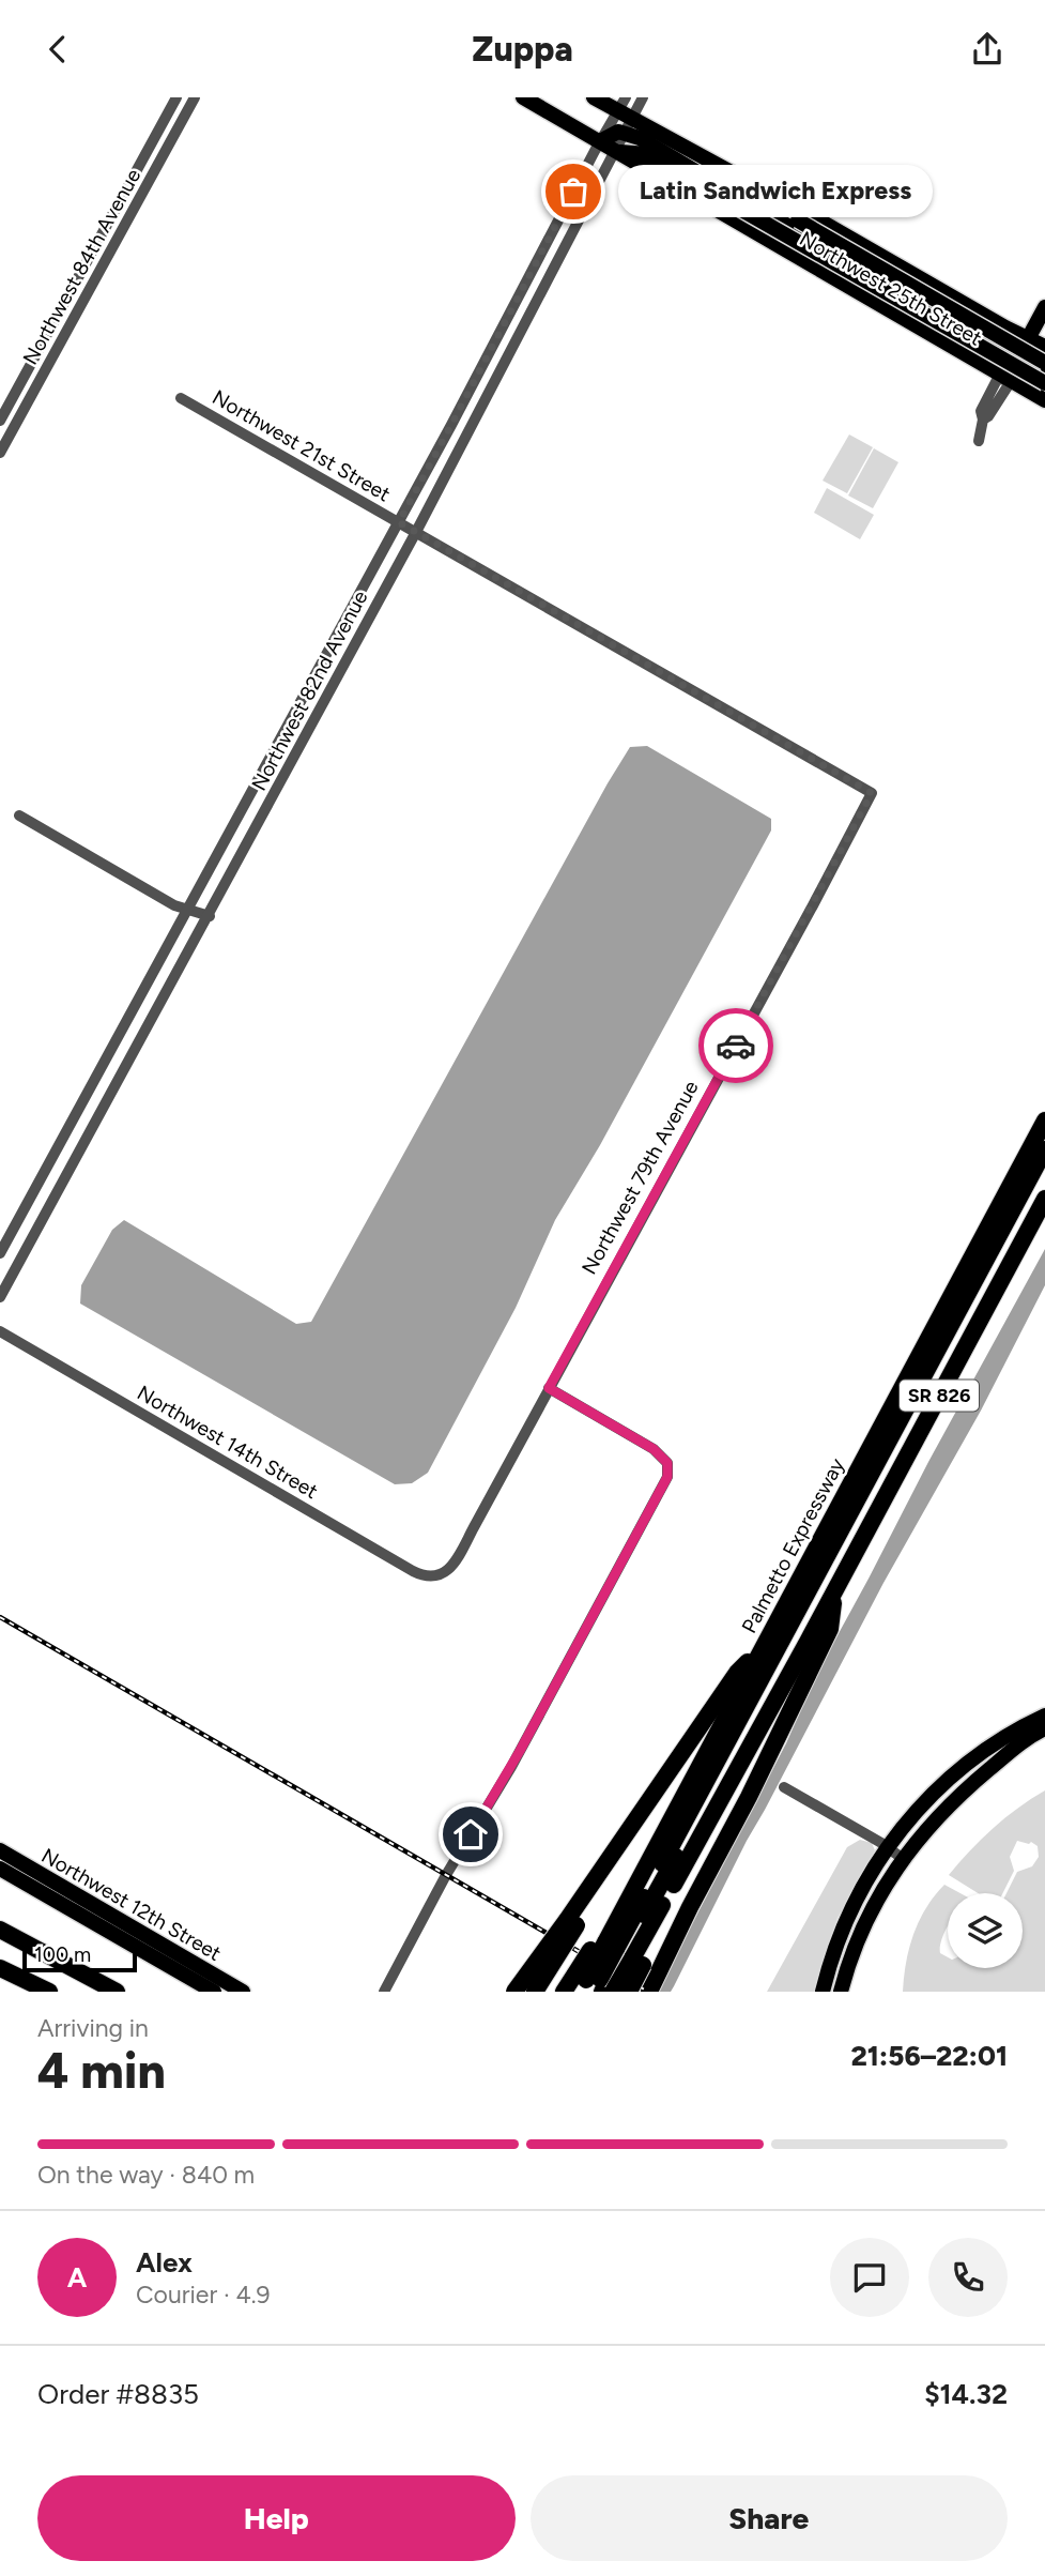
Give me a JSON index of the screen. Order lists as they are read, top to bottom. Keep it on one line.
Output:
{"streets":{"highway":["SR 826","Palmetto Expressway"],"main road":["Northwest 25th Street","Northwest 12th Street"],"street":["Northwest 84th Avenue","Northwest 21st Street","Northwest 82nd Avenue","Northwest 79th Avenue","Northwest 14th Street"]},"crossings":[["Northwest 25th Street","Northwest 82nd Avenue"],["Northwest 21st Street","Northwest 82nd Avenue"],["Northwest 21st Street","Northwest 79th Avenue"],["Northwest 79th Avenue","Northwest 14th Street"],["SR 826","Palmetto Expressway"]],"places":["Latin Sandwich Express"],"scale_bar":"100 m","page":{"header":"Zuppa","bubble":"Latin Sandwich Express","scale":"100 m","heading":["4 min","Arriving in","21:56–22:01"],"panel":["Alex","Courier · 4.9","Order #8835","$14.32"],"bar":"On the way · 840 m","round":"A","buttons":["Help","Share"]}}
